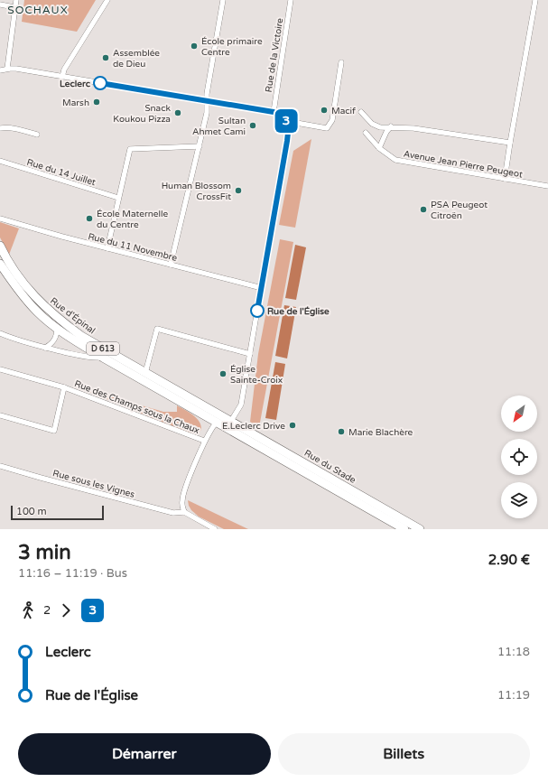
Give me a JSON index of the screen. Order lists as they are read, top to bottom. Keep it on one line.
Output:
{"streets":{"main road":["Rue d'Épinal","D 613","Rue du Stade"],"street":["Rue de la Victoire","Avenue Jean Pierre Peugeot","Rue du 14 Juillet","Rue du 11 Novembre","Rue des Champs sous la Chaux","Rue sous les Vignes"]},"crossings":[["Rue d'Épinal","Rue du Stade"]],"districts":["SOCHAUX"],"places":["École primaire Centre","Assemblée de Dieu","Leclerc","Marsh","Macif","Snack Koukou Pizza","Sultan Ahmet Cami","Human Blossom CrossFit","PSA Peugeot Citroën","École Maternelle du Centre","Rue de l'Église","Église Sainte-Croix","E.Leclerc Drive","Marie Blachère"],"lines":["bus line 3"],"scale_bar":"100 m","north":"bottom left","page":{"on_map":"3","scale":"100 m","heading":["3 min","11:16 – 11:19 · Bus","2.90 €"],"legs":["2","3"],"list":[{"name":"Leclerc","value":"11:18"},{"name":"Rue de l'Église","value":"11:19"}],"buttons":["Démarrer","Billets"]}}
